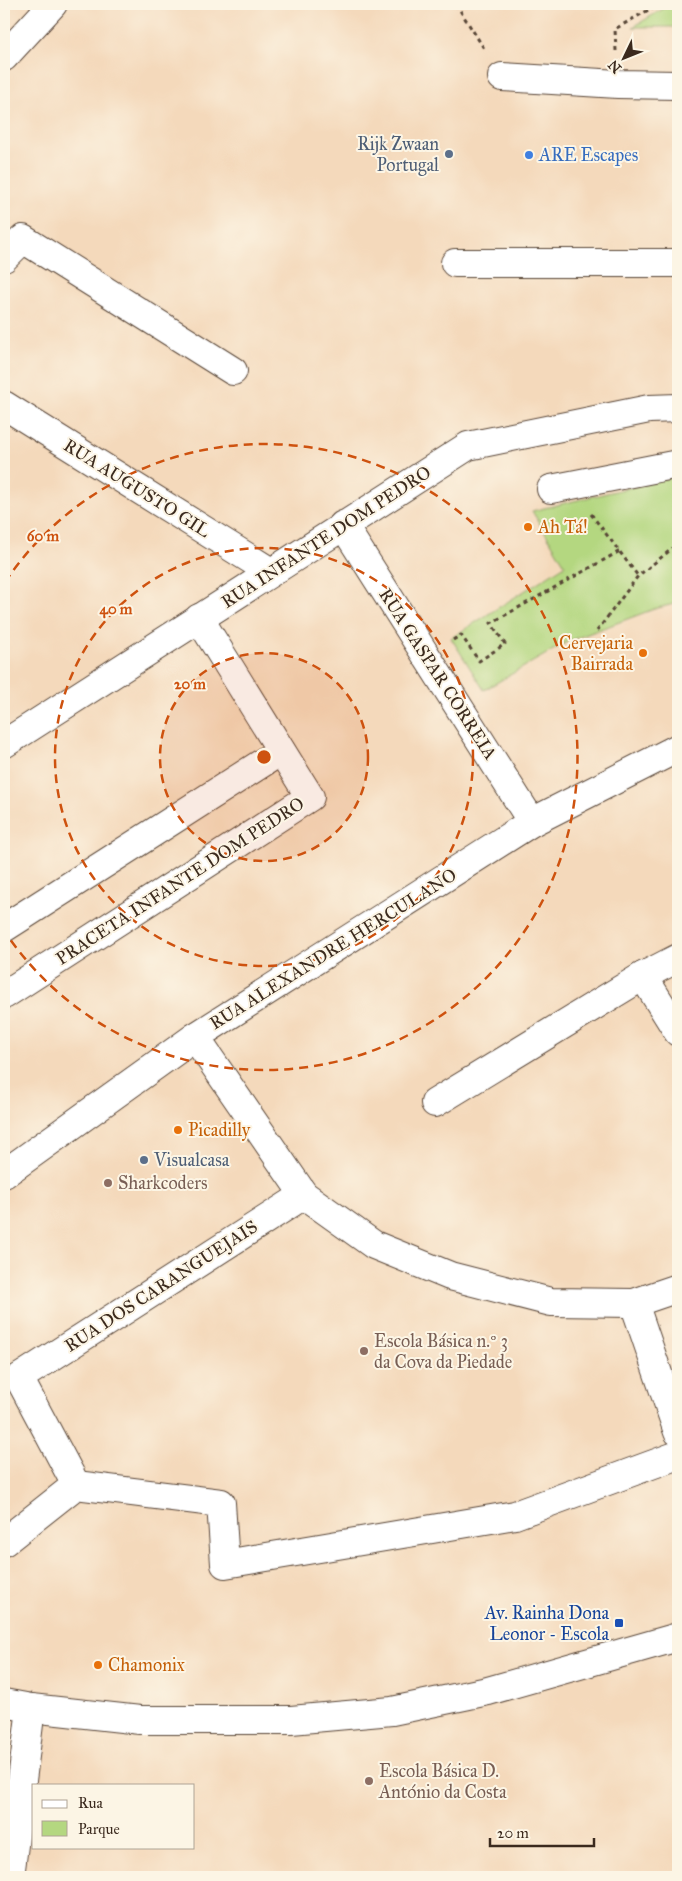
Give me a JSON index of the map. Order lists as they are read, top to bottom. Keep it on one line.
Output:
{"streets":{"street":["RUA AUGUSTO GIL","RUA INFANTE DOM PEDRO","RUA GASPAR CORREIA","PRACETA INFANTE DOM PEDRO","RUA ALEXANDRE HERCULANO","RUA DOS CARANGUEJAIS"]},"crossings":[["RUA AUGUSTO GIL","RUA INFANTE DOM PEDRO"],["RUA INFANTE DOM PEDRO","RUA GASPAR CORREIA"],["RUA INFANTE DOM PEDRO","PRACETA INFANTE DOM PEDRO"],["RUA GASPAR CORREIA","RUA ALEXANDRE HERCULANO"]],"places":{"other":["Rijk Zwaan Portugal","ARE Escapes","Ah Tá!","Cervejaria Bairrada","Picadilly","Visualcasa","Sharkcoders","Escola Básica n.º 3 da Cova da Piedade","Chamonix","Escola Básica D. António da Costa"],"transit":["Av. Rainha Dona Leonor - Escola"]},"legend":["Rua","Parque"],"scale_bar":"20 m","north":"bottom left","rings":["60 m","40 m","20 m"]}
